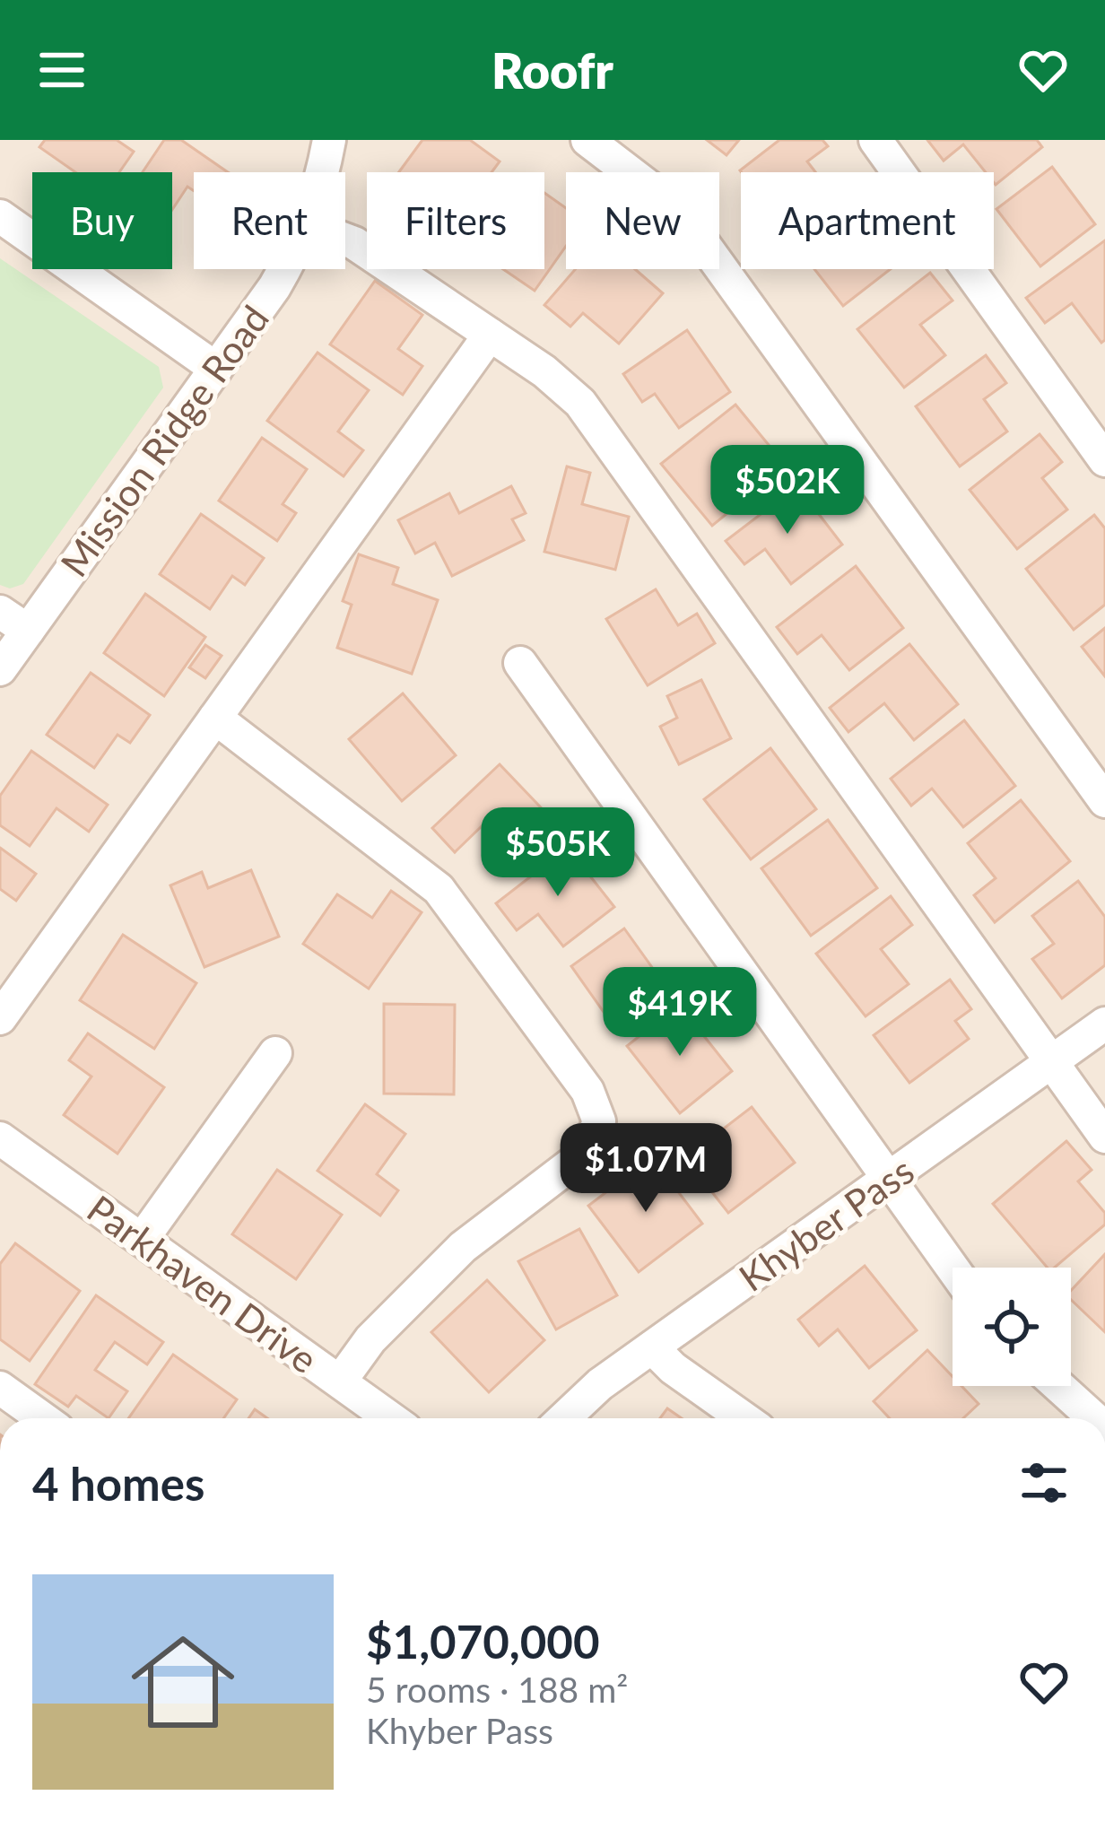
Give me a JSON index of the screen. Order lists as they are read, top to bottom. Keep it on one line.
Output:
{"streets":{"street":["Mission Ridge Road","Khyber Pass","Parkhaven Drive"]},"page":{"header":"Roofr","chip":["Buy","Rent","Filters","New","Apartment"],"price":["$502K","$505K","$419K","$1.07M"],"heading":"4 homes","list":[{"name":"$1,070,000","note":"5 rooms · 188 m² · Khyber Pass"}]}}
